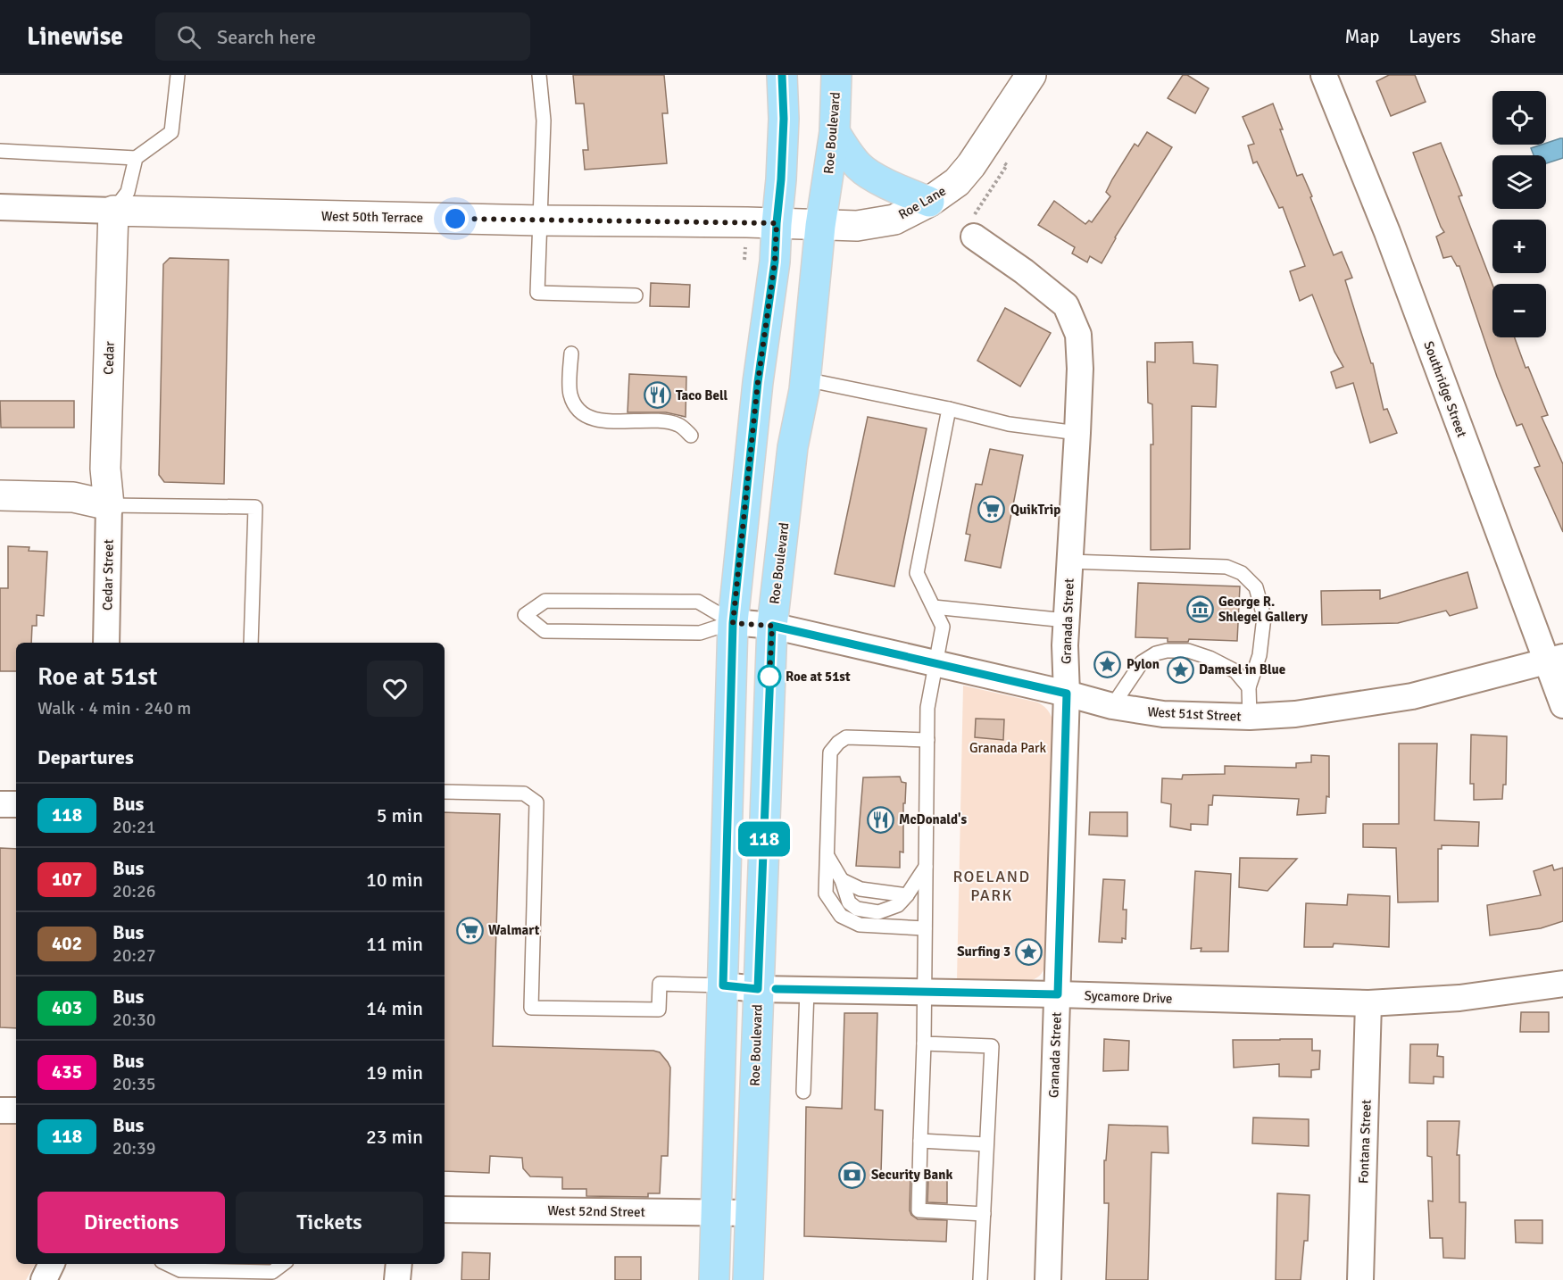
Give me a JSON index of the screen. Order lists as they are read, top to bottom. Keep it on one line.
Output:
{"streets":{"main road":["Roe Boulevard"],"street":["Roe Lane","West 50th Terrace","Cedar","Southridge Street","Cedar Street","Granada Street","West 51st Street","Sycamore Drive","Fontana Street","West 52nd Street"]},"crossings":[["Roe Boulevard","Roe Lane"],["Roe Boulevard","West 51st Street"],["Roe Boulevard","Sycamore Drive"],["Roe Boulevard","West 52nd Street"],["Roe Lane","West 50th Terrace"],["West 50th Terrace","Cedar"],["Cedar","Cedar Street"],["Southridge Street","West 51st Street"],["Granada Street","West 51st Street"],["Granada Street","Sycamore Drive"],["Sycamore Drive","Fontana Street"]],"districts":["ROELAND PARK"],"parks":["Granada Park"],"places":{"restaurant":["Taco Bell","McDonald's"],"supermarket":["QuikTrip","Walmart"],"museum":["George R. Shlegel Gallery"],"place":["Pylon","Damsel in Blue","Surfing 3"],"other":["Roe at 51st"],"bank":["Security Bank"]},"lines":["bus line 118"],"page":{"header":"Linewise","search":"Search here","nav":["Map","Layers","Share"],"on_map":"118","map_buttons":["+","−"],"heading":[["Roe at 51st","Walk · 4 min · 240 m"],"Departures"],"list":[{"mark":"118","name":"Bus","note":"20:21","value":"5 min"},{"mark":"107","name":"Bus","note":"20:26","value":"10 min"},{"mark":"402","name":"Bus","note":"20:27","value":"11 min"},{"mark":"403","name":"Bus","note":"20:30","value":"14 min"},{"mark":"435","name":"Bus","note":"20:35","value":"19 min"},{"mark":"118","name":"Bus","note":"20:39","value":"23 min"}],"buttons":["Directions","Tickets"]}}
